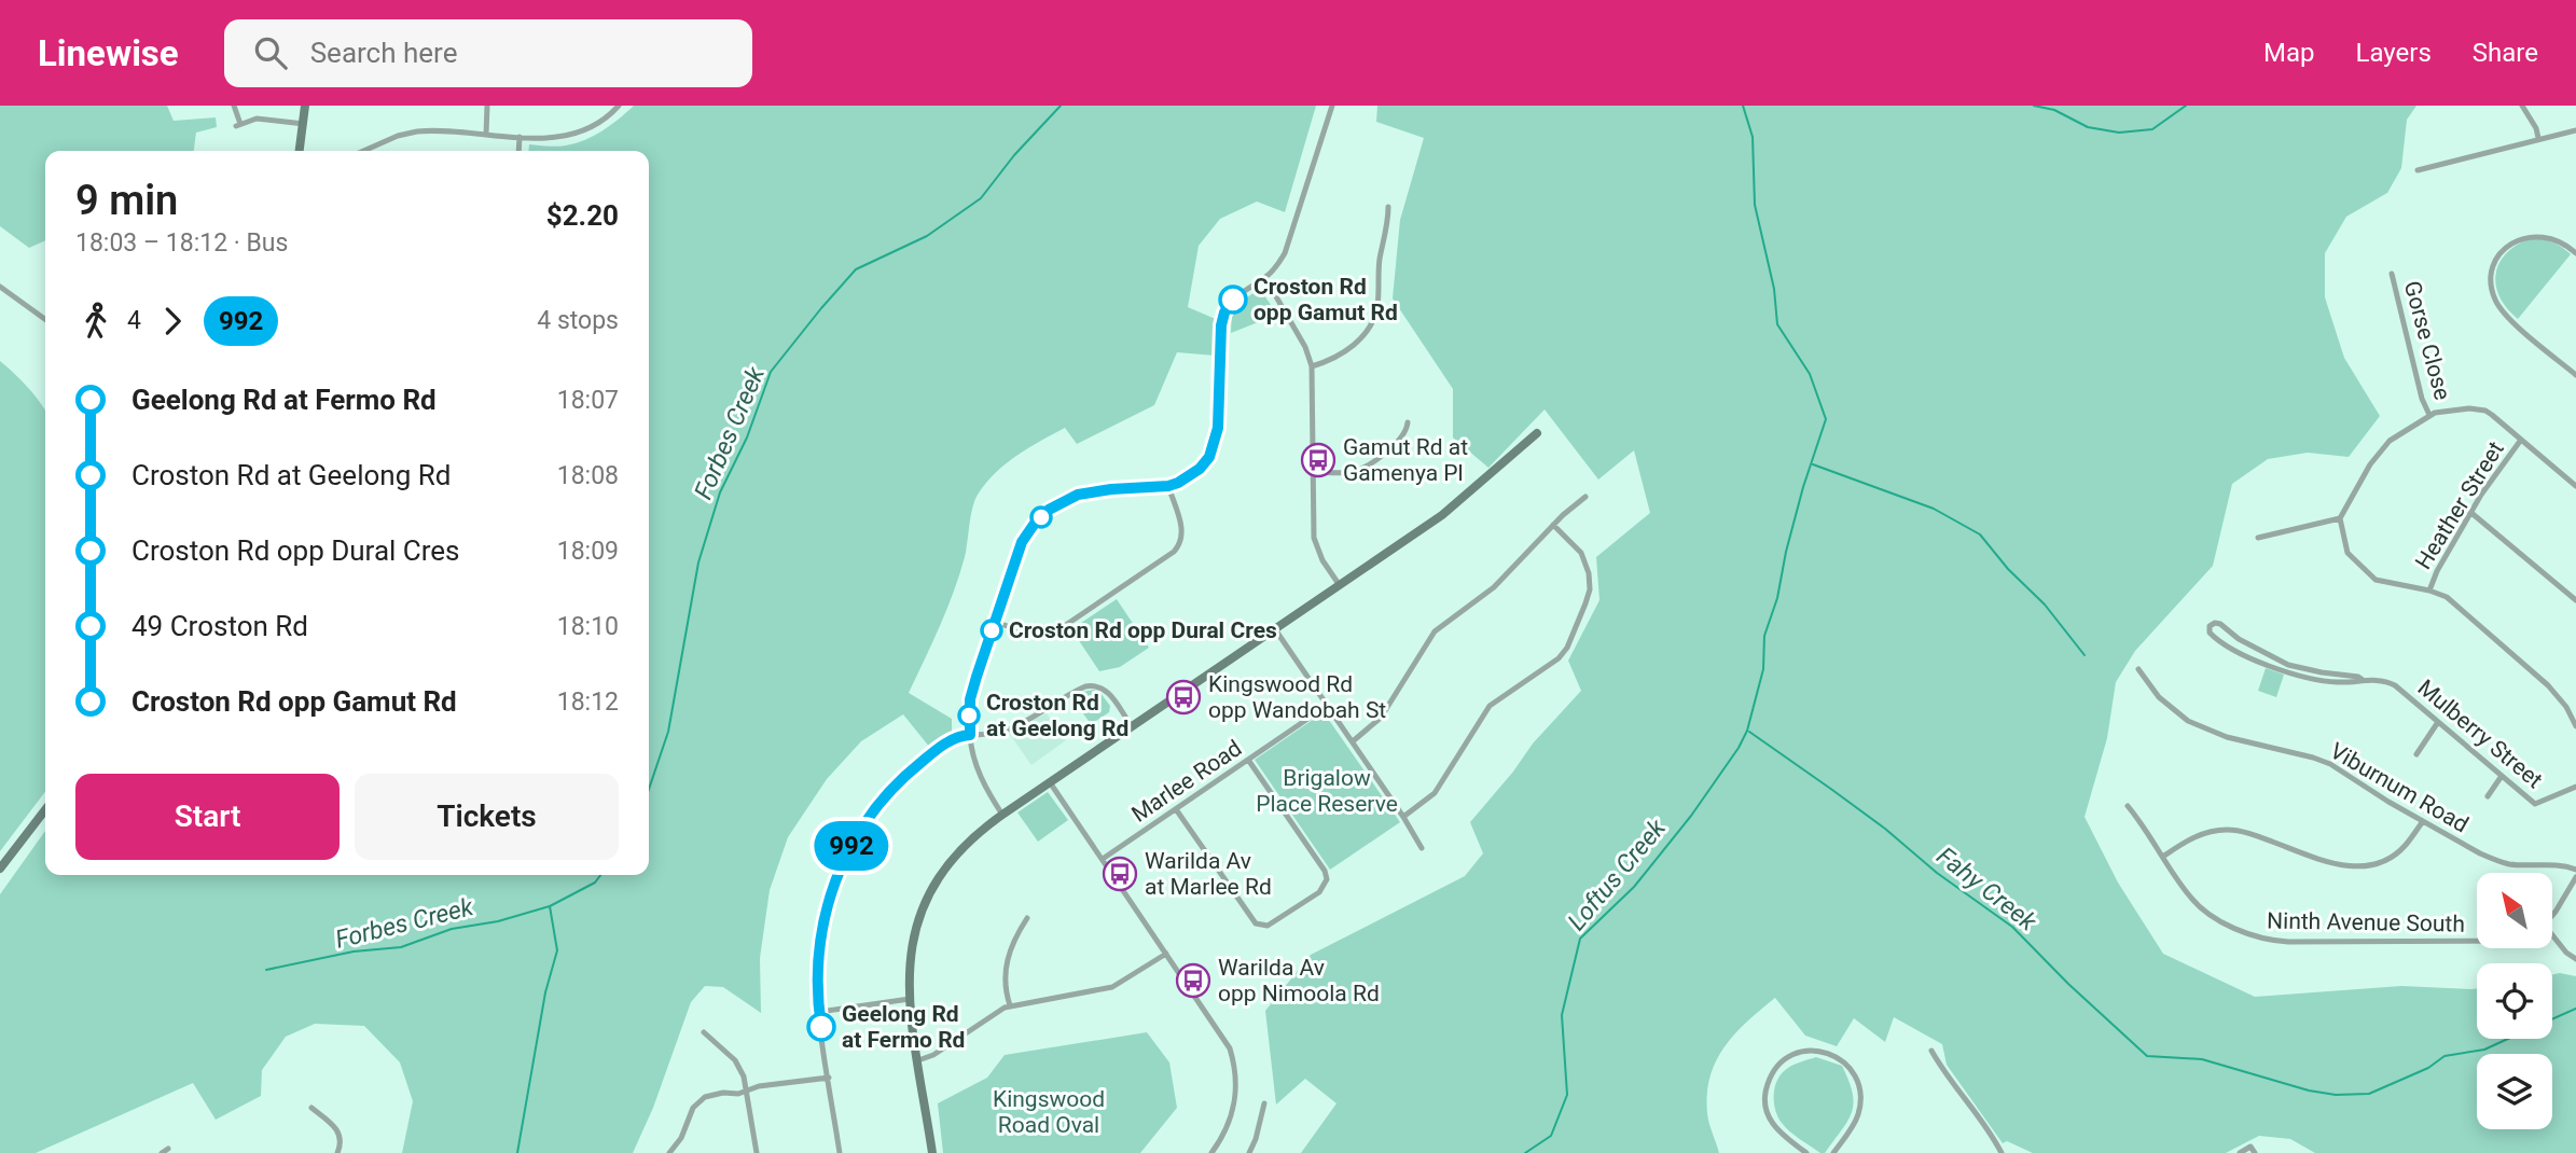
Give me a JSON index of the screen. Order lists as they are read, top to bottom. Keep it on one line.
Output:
{"streets":{"street":["Gorse Close","Heather Street","Mulberry Street","Marlee Road","Viburnum Road","Ninth Avenue South"]},"water":["Forbes Creek","Loftus Creek","Fahy Creek"],"parks":["Brigalow Place Reserve","Kingswood Road Oval"],"places":{"other":["Croston Rd opp Gamut Rd","Croston Rd opp Dural Cres","Croston Rd at Geelong Rd","Geelong Rd at Fermo Rd"],"bus stop":["Gamut Rd at Gamenya Pl","Kingswood Rd opp Wandobah St","Warilda Av at Marlee Rd","Warilda Av opp Nimoola Rd"]},"lines":["bus line 992"],"north":"top left","page":{"header":"Linewise","search":"Search here","nav":["Map","Layers","Share"],"on_map":"992","heading":["9 min","18:03 – 18:12 · Bus","$2.20"],"legs":["4","992","4 stops"],"list":[{"name":"Geelong Rd at Fermo Rd","value":"18:07"},{"name":"Croston Rd at Geelong Rd","value":"18:08"},{"name":"Croston Rd opp Dural Cres","value":"18:09"},{"name":"49 Croston Rd","value":"18:10"},{"name":"Croston Rd opp Gamut Rd","value":"18:12"}],"buttons":["Start","Tickets"]}}
